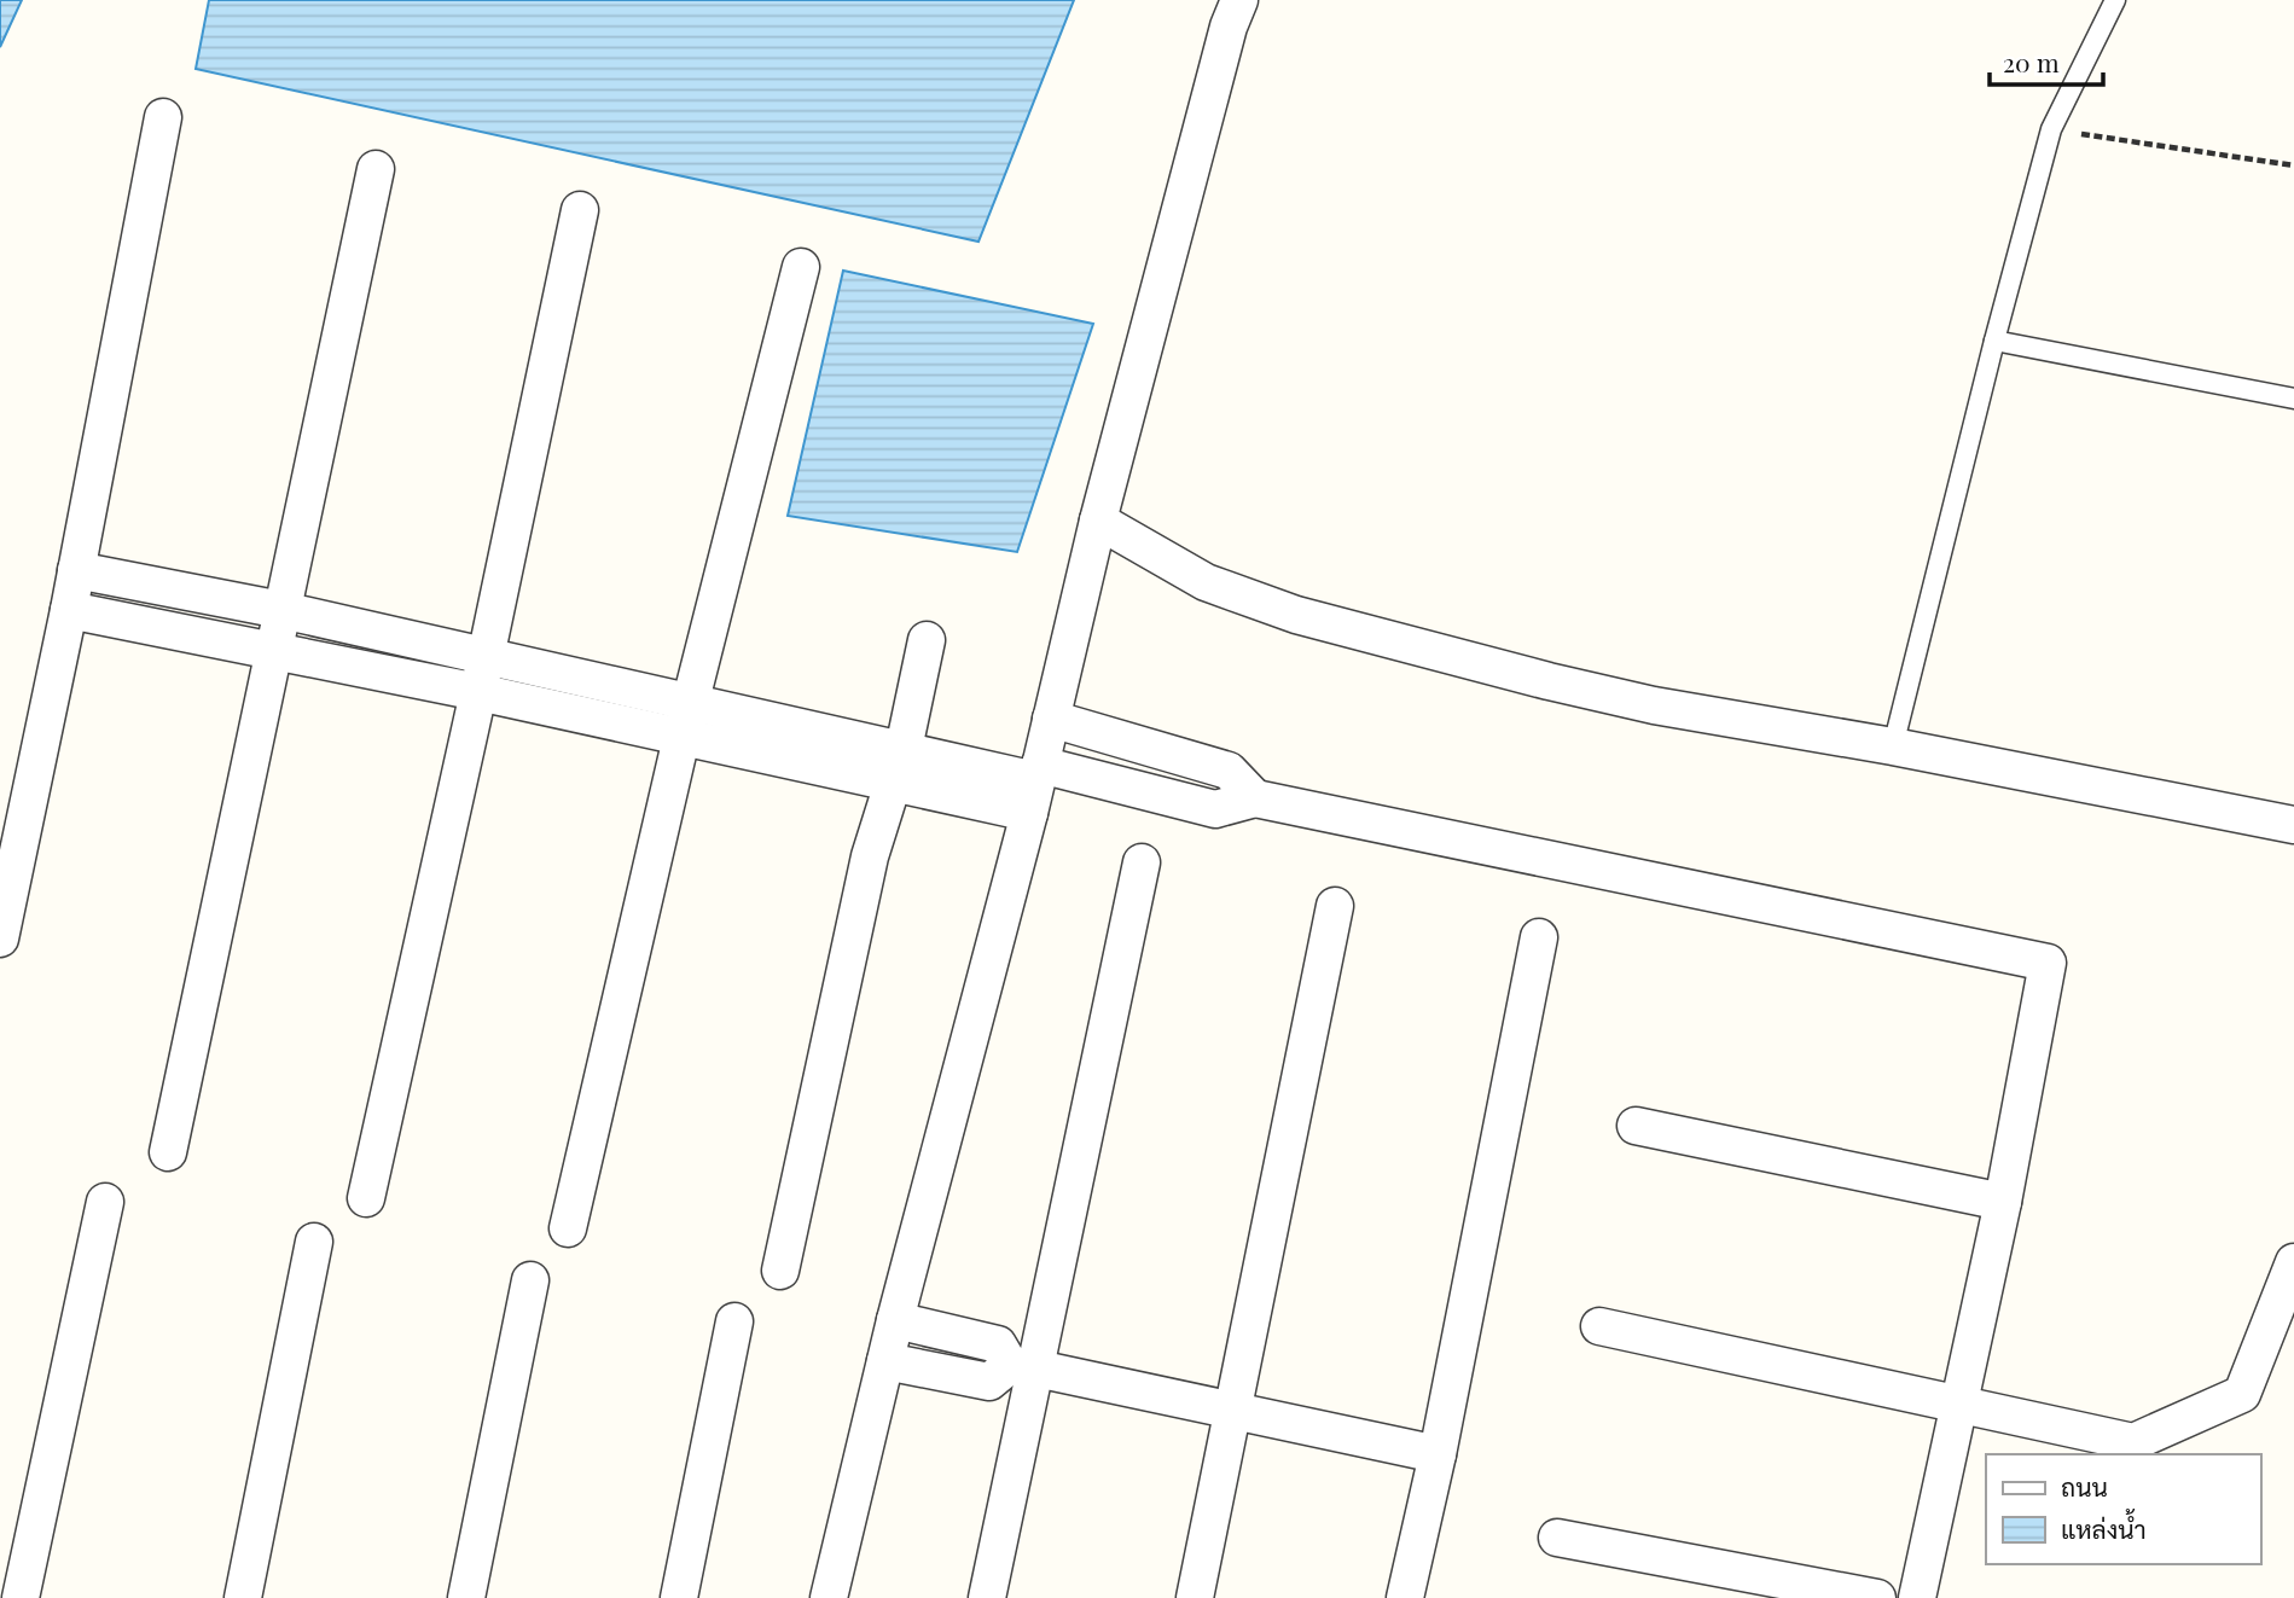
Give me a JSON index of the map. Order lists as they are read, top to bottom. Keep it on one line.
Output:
{"legend":["ถนน","แหล่งน้ำ"],"scale_bar":"20 m"}
